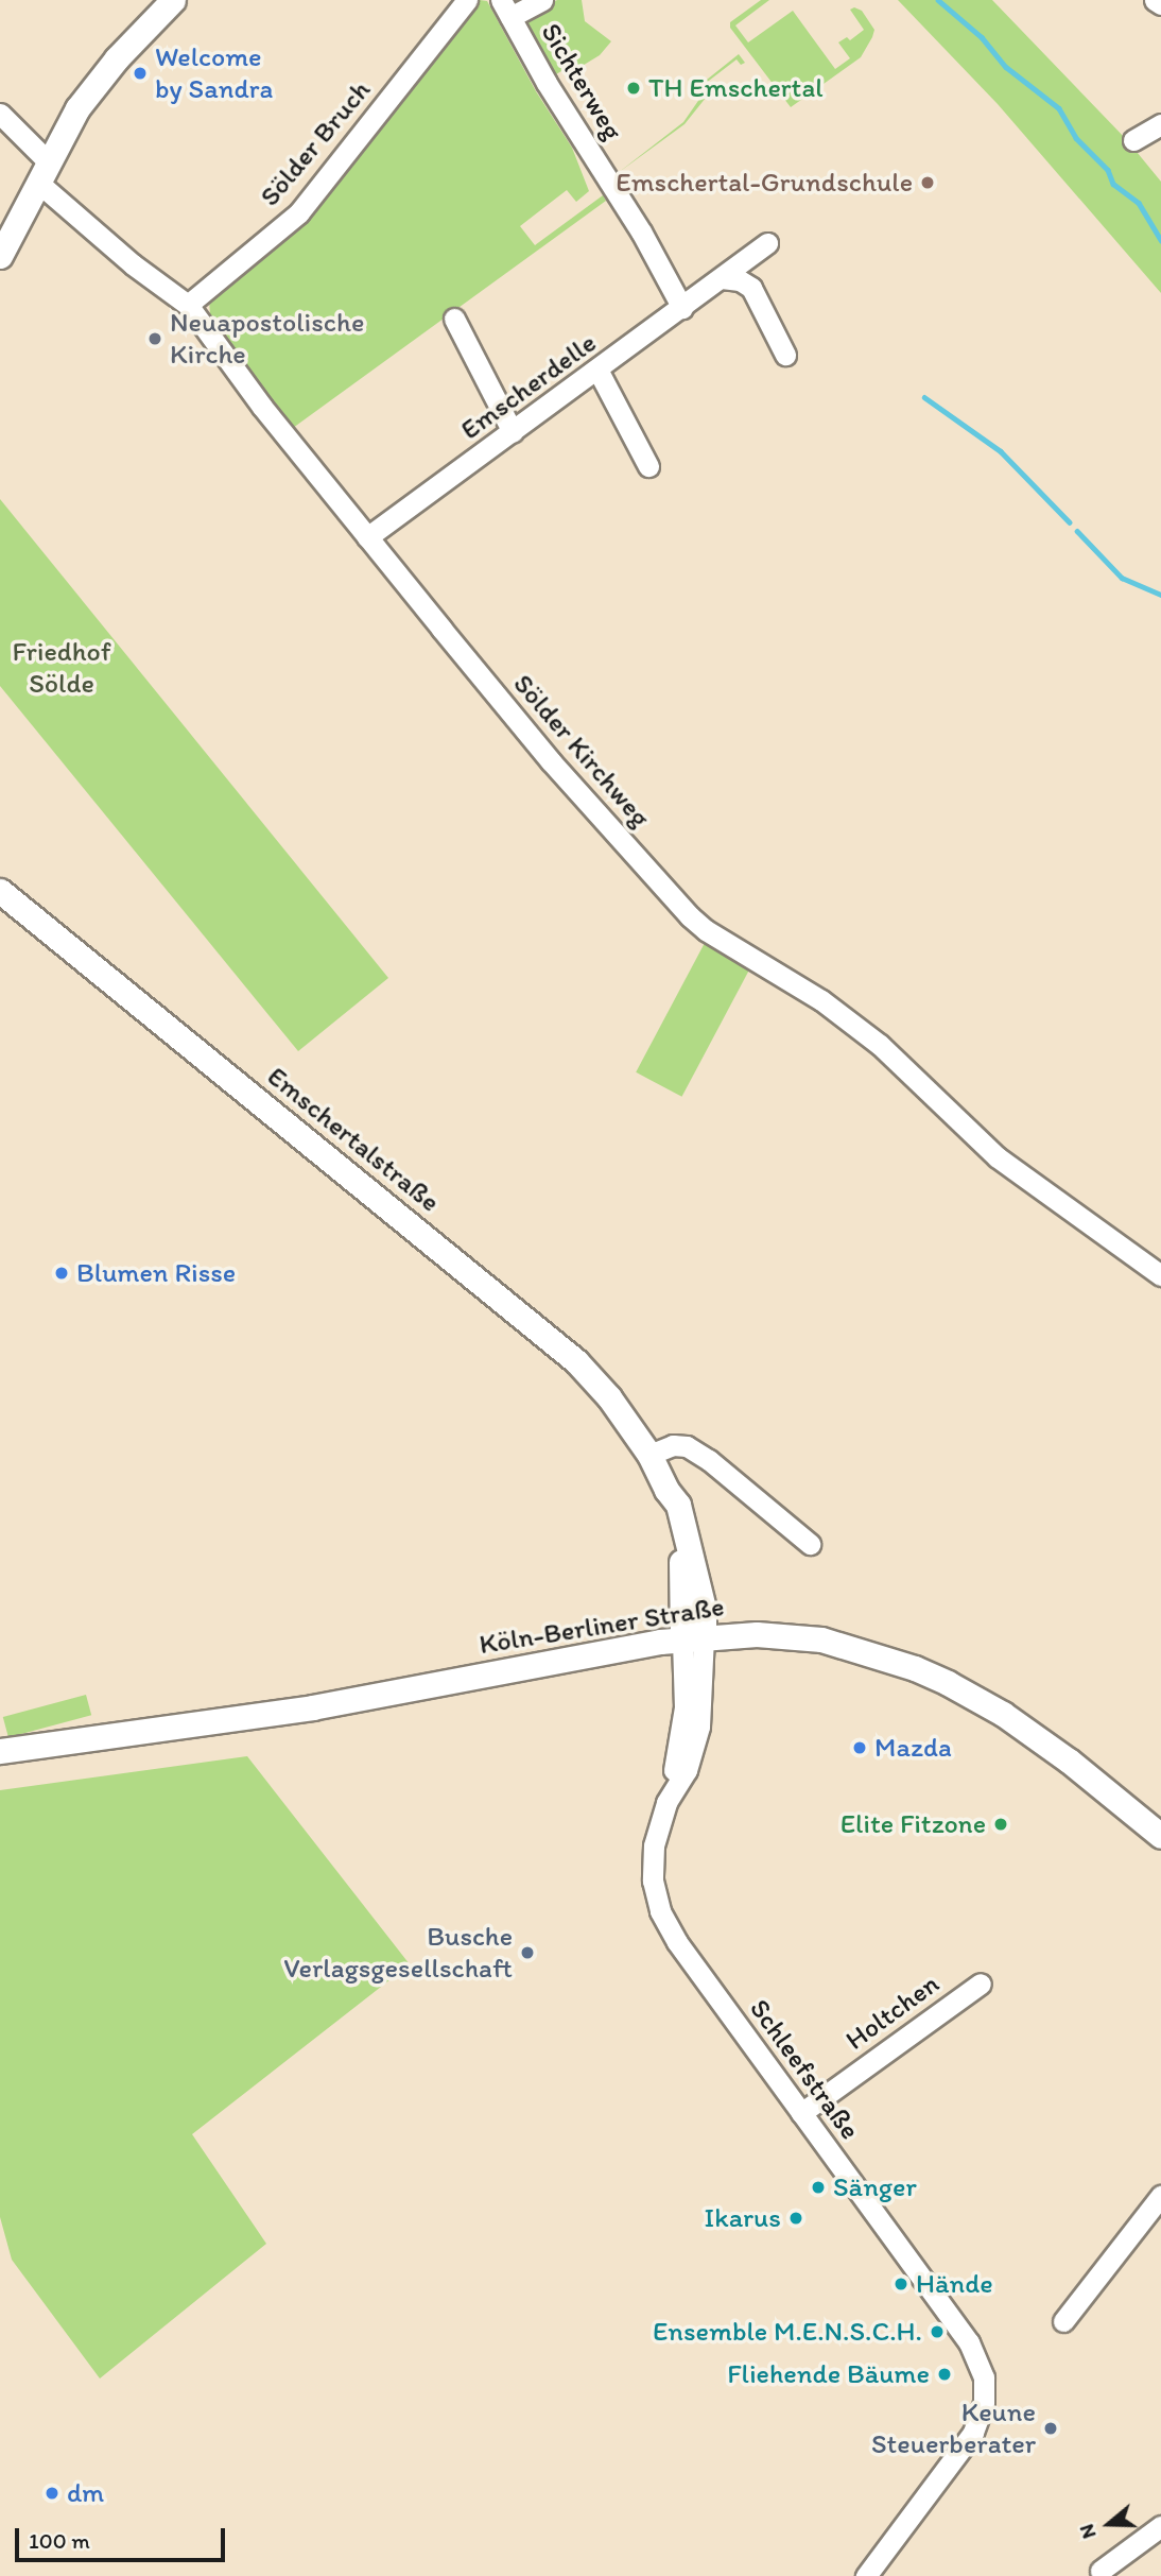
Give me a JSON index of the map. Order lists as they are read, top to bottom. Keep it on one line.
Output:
{"streets":{"main road":["Emschertalstraße","Köln-Berliner Straße"],"street":["Sichterweg","Sölder Bruch","Emscherdelle","Sölder Kirchweg","Holtchen","Schleefstraße"]},"crossings":[["Sichterweg","Emscherdelle"],["Sölder Bruch","Sölder Kirchweg"],["Emscherdelle","Sölder Kirchweg"],["Emschertalstraße","Köln-Berliner Straße"],["Emschertalstraße","Schleefstraße"],["Köln-Berliner Straße","Schleefstraße"],["Holtchen","Schleefstraße"]],"parks":["Friedhof Sölde"],"places":["Welcome by Sandra","TH Emschertal","Emschertal-Grundschule","Neuapostolische Kirche","Blumen Risse","Mazda","Elite Fitzone","Busche Verlagsgesellschaft","Sänger","Ikarus","Hände","Ensemble M.E.N.S.C.H.","Fliehende Bäume","Keune Steuerberater","dm"],"scale_bar":"100 m","north":"left"}
